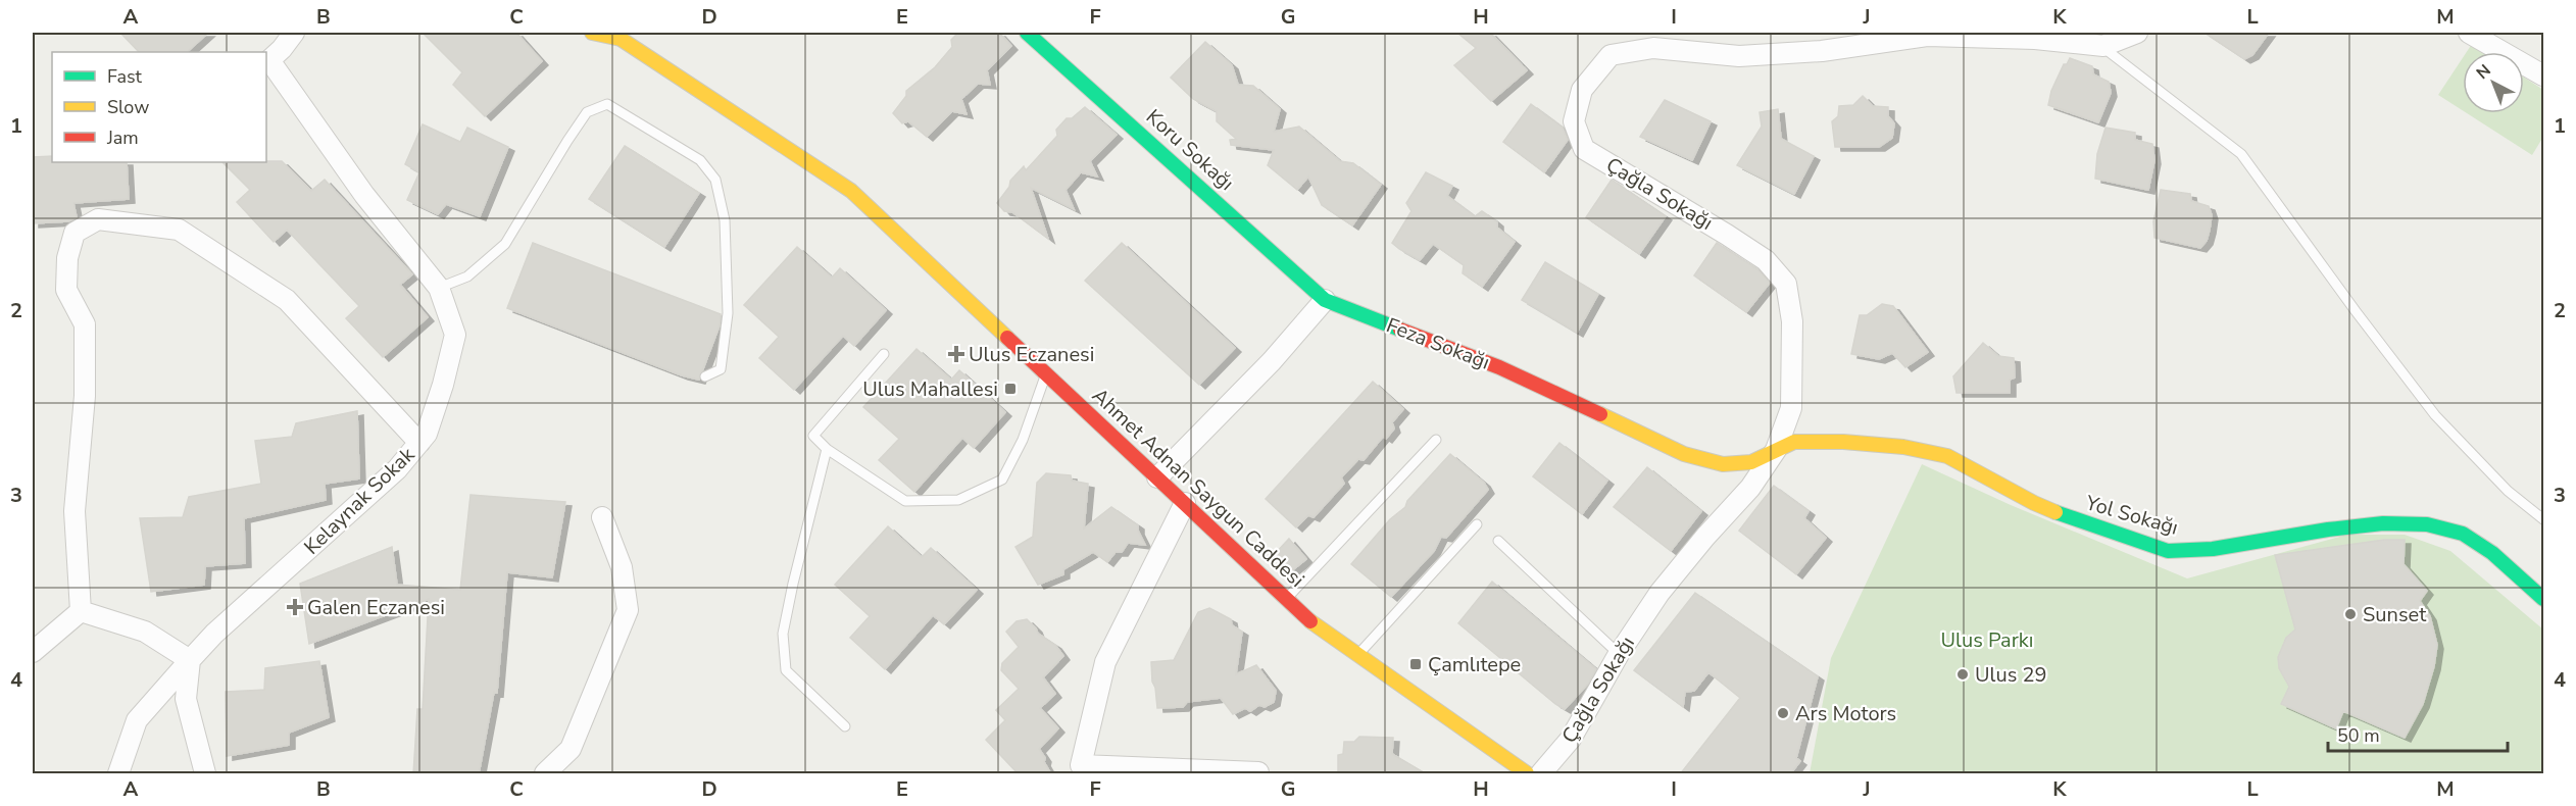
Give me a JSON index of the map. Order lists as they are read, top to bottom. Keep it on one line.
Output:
{"streets":{"street":["Koru Sokağı","Çağla Sokağı","Feza Sokağı","Ahmet Adnan Saygun Caddesi","Kelaynak Sokak","Yol Sokağı"]},"crossings":[["Koru Sokağı","Feza Sokağı"],["Çağla Sokağı","Feza Sokağı"],["Çağla Sokağı","Yol Sokağı"],["Feza Sokağı","Yol Sokağı"]],"parks":["Ulus Parkı"],"places":{"health":["Ulus Eczanesi","Galen Eczanesi"],"transit":["Ulus Mahallesi","Çamlıtepe"],"other":["Sunset","Ulus 29","Ars Motors"]},"legend":["Fast","Slow","Jam"],"scale_bar":"50 m","north":"top left","grid":{"columns":["A","B","C","D","E","F","G","H","I","J","K","L","M"],"rows":["1","2","3","4"]}}
